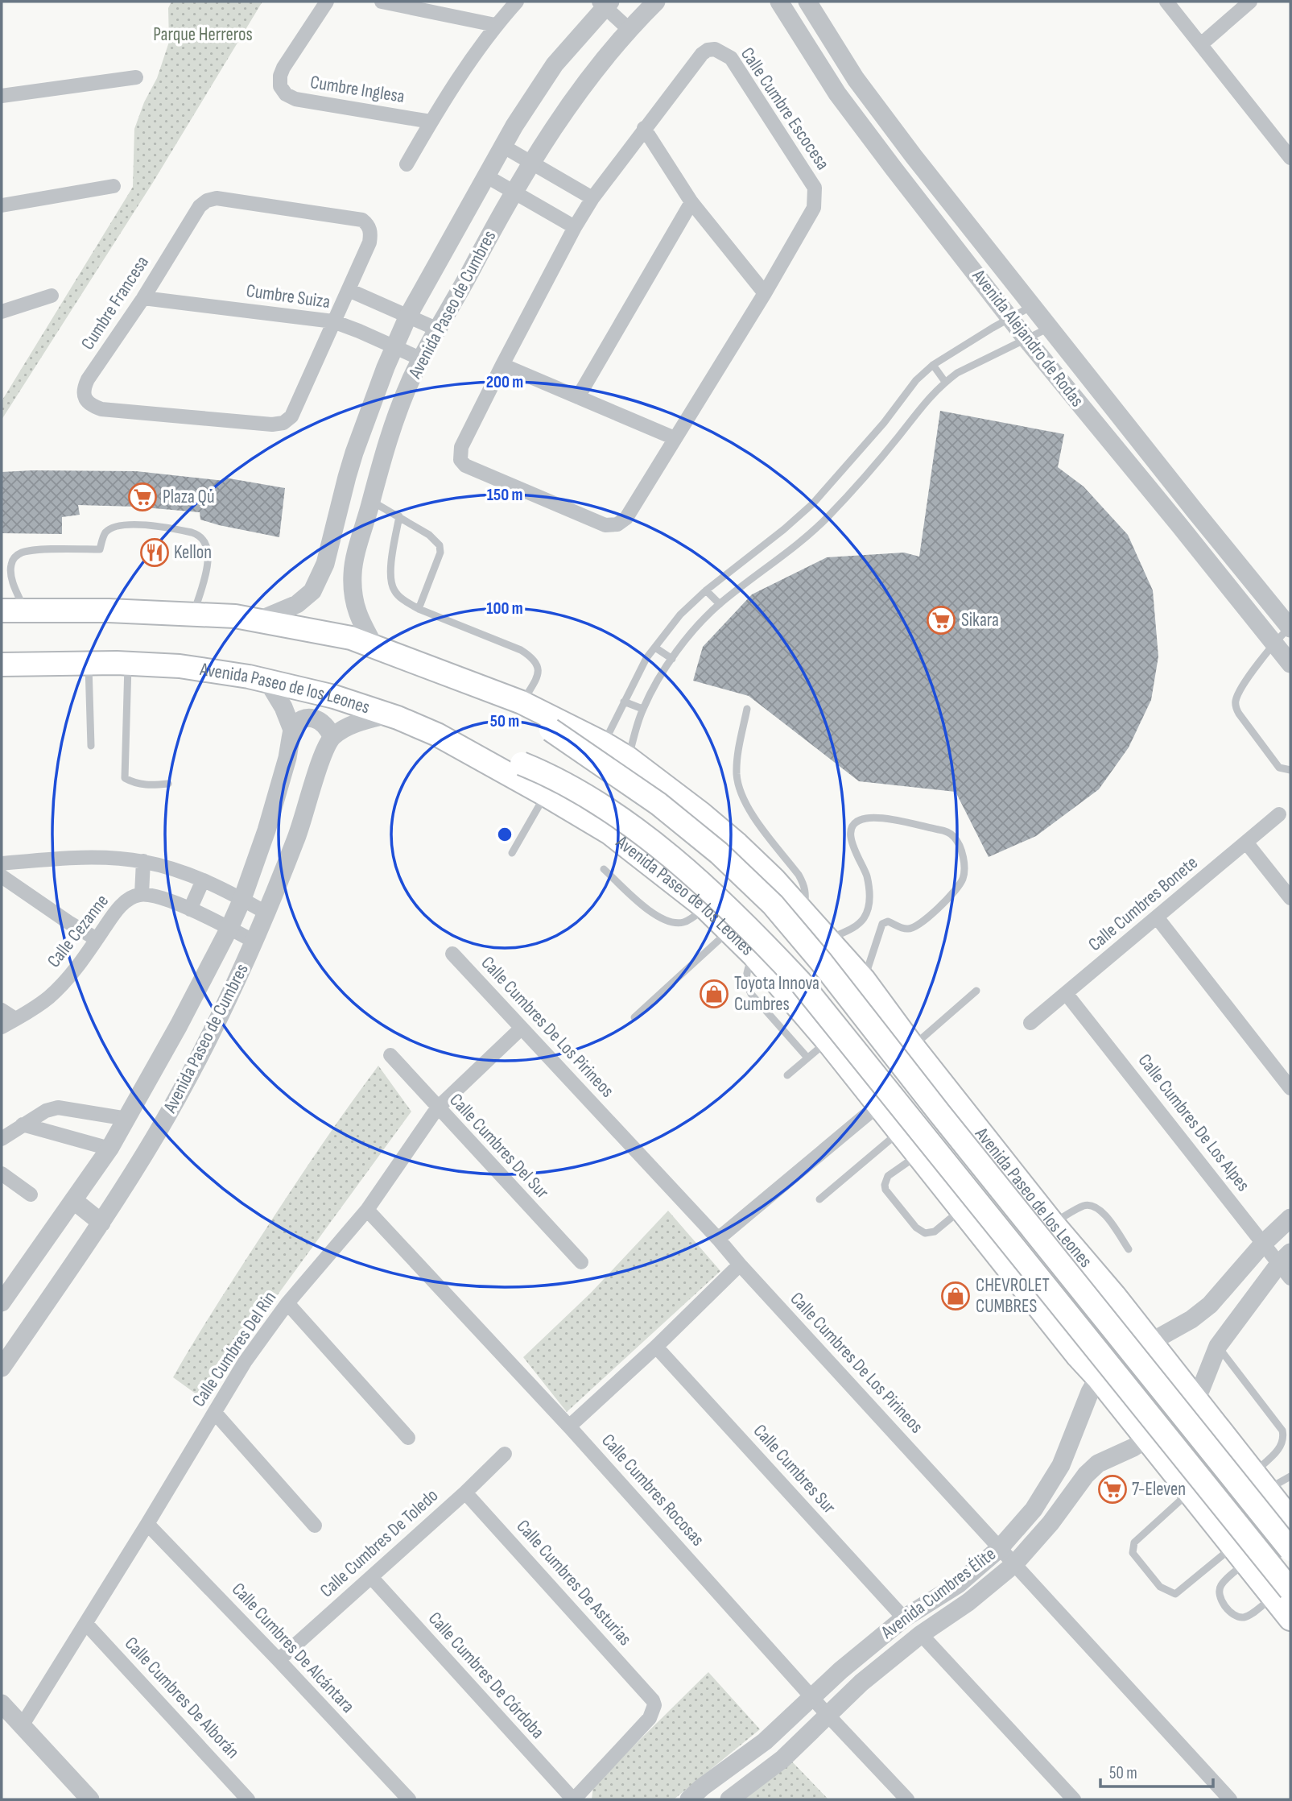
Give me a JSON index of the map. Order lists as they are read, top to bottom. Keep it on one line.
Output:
{"streets":{"main road":["Avenida Paseo de los Leones"],"street":["Cumbre Inglesa","Calle Cumbre Escocesa","Cumbre Suiza","Cumbre Francesa","Avenida Paseo de Cumbres","Avenida Alejandro de Rodas","Calle Cumbres Bonete","Calle Cezanne","Calle Cumbres De Los Pirineos","Calle Cumbres De Los Alpes","Calle Cumbres Del Sur","Calle Cumbres Del Rin","Calle Cumbres Sur","Calle Cumbres Rocosas","Calle Cumbres De Toledo","Calle Cumbres De Asturias","Avenida Cumbres Élite","Calle Cumbres De Alcántara","Calle Cumbres De Córdoba","Calle Cumbres De Alborán"]},"crossings":[["Cumbre Suiza","Cumbre Francesa"],["Cumbre Suiza","Avenida Paseo de Cumbres"],["Avenida Paseo de Cumbres","Avenida Paseo de los Leones"],["Avenida Paseo de los Leones","Avenida Cumbres Élite"],["Calle Cumbres Bonete","Calle Cumbres De Los Alpes"],["Calle Cumbres De Los Pirineos","Calle Cumbres Del Rin"],["Calle Cumbres De Los Pirineos","Avenida Cumbres Élite"],["Calle Cumbres De Los Alpes","Avenida Cumbres Élite"],["Calle Cumbres Del Sur","Calle Cumbres Del Rin"],["Calle Cumbres Del Rin","Calle Cumbres Rocosas"],["Calle Cumbres Del Rin","Calle Cumbres De Alcántara"],["Calle Cumbres Del Rin","Calle Cumbres De Alborán"],["Calle Cumbres Sur","Avenida Cumbres Élite"],["Calle Cumbres Rocosas","Avenida Cumbres Élite"],["Calle Cumbres De Toledo","Calle Cumbres De Asturias"],["Calle Cumbres De Toledo","Calle Cumbres De Alcántara"],["Calle Cumbres De Toledo","Calle Cumbres De Córdoba"],["Calle Cumbres De Asturias","Calle Cumbres De Córdoba"]],"parks":["Parque Herreros"],"places":{"supermarket":["Plaza Qú","Sikara","7-Eleven"],"restaurant":["Kellon"],"shop":["Toyota Innova Cumbres","CHEVROLET CUMBRES"]},"scale_bar":"50 m","rings":["200 m","150 m","100 m","50 m"]}
